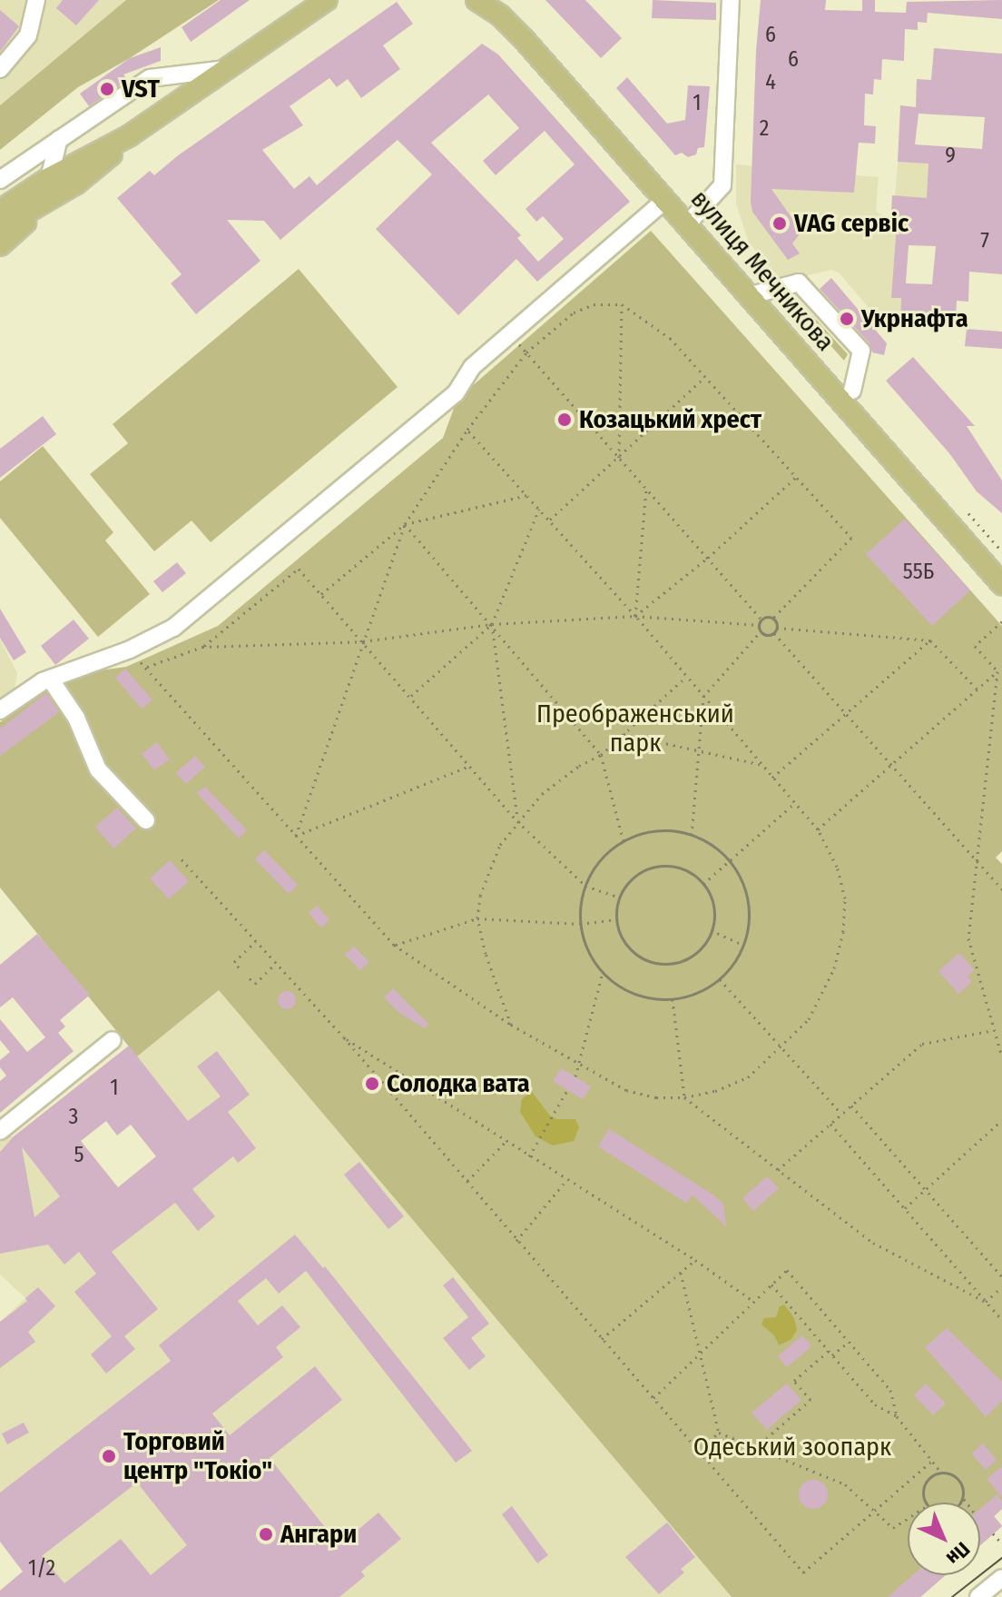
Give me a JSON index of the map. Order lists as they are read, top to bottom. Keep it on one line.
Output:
{"streets":{"main road":["вулиця Мечникова"]},"parks":["Преображенський парк","Одеський зоопарк"],"places":["VST","VAG сервіс","Укрнафта","Козацький хрест","Солодка вата","Торговий центр \"Токіо\"","Ангари"],"house_numbers":["6","6","4","1","2","9","7","55Б","1","3","5","1/2"],"north":"bottom right"}
